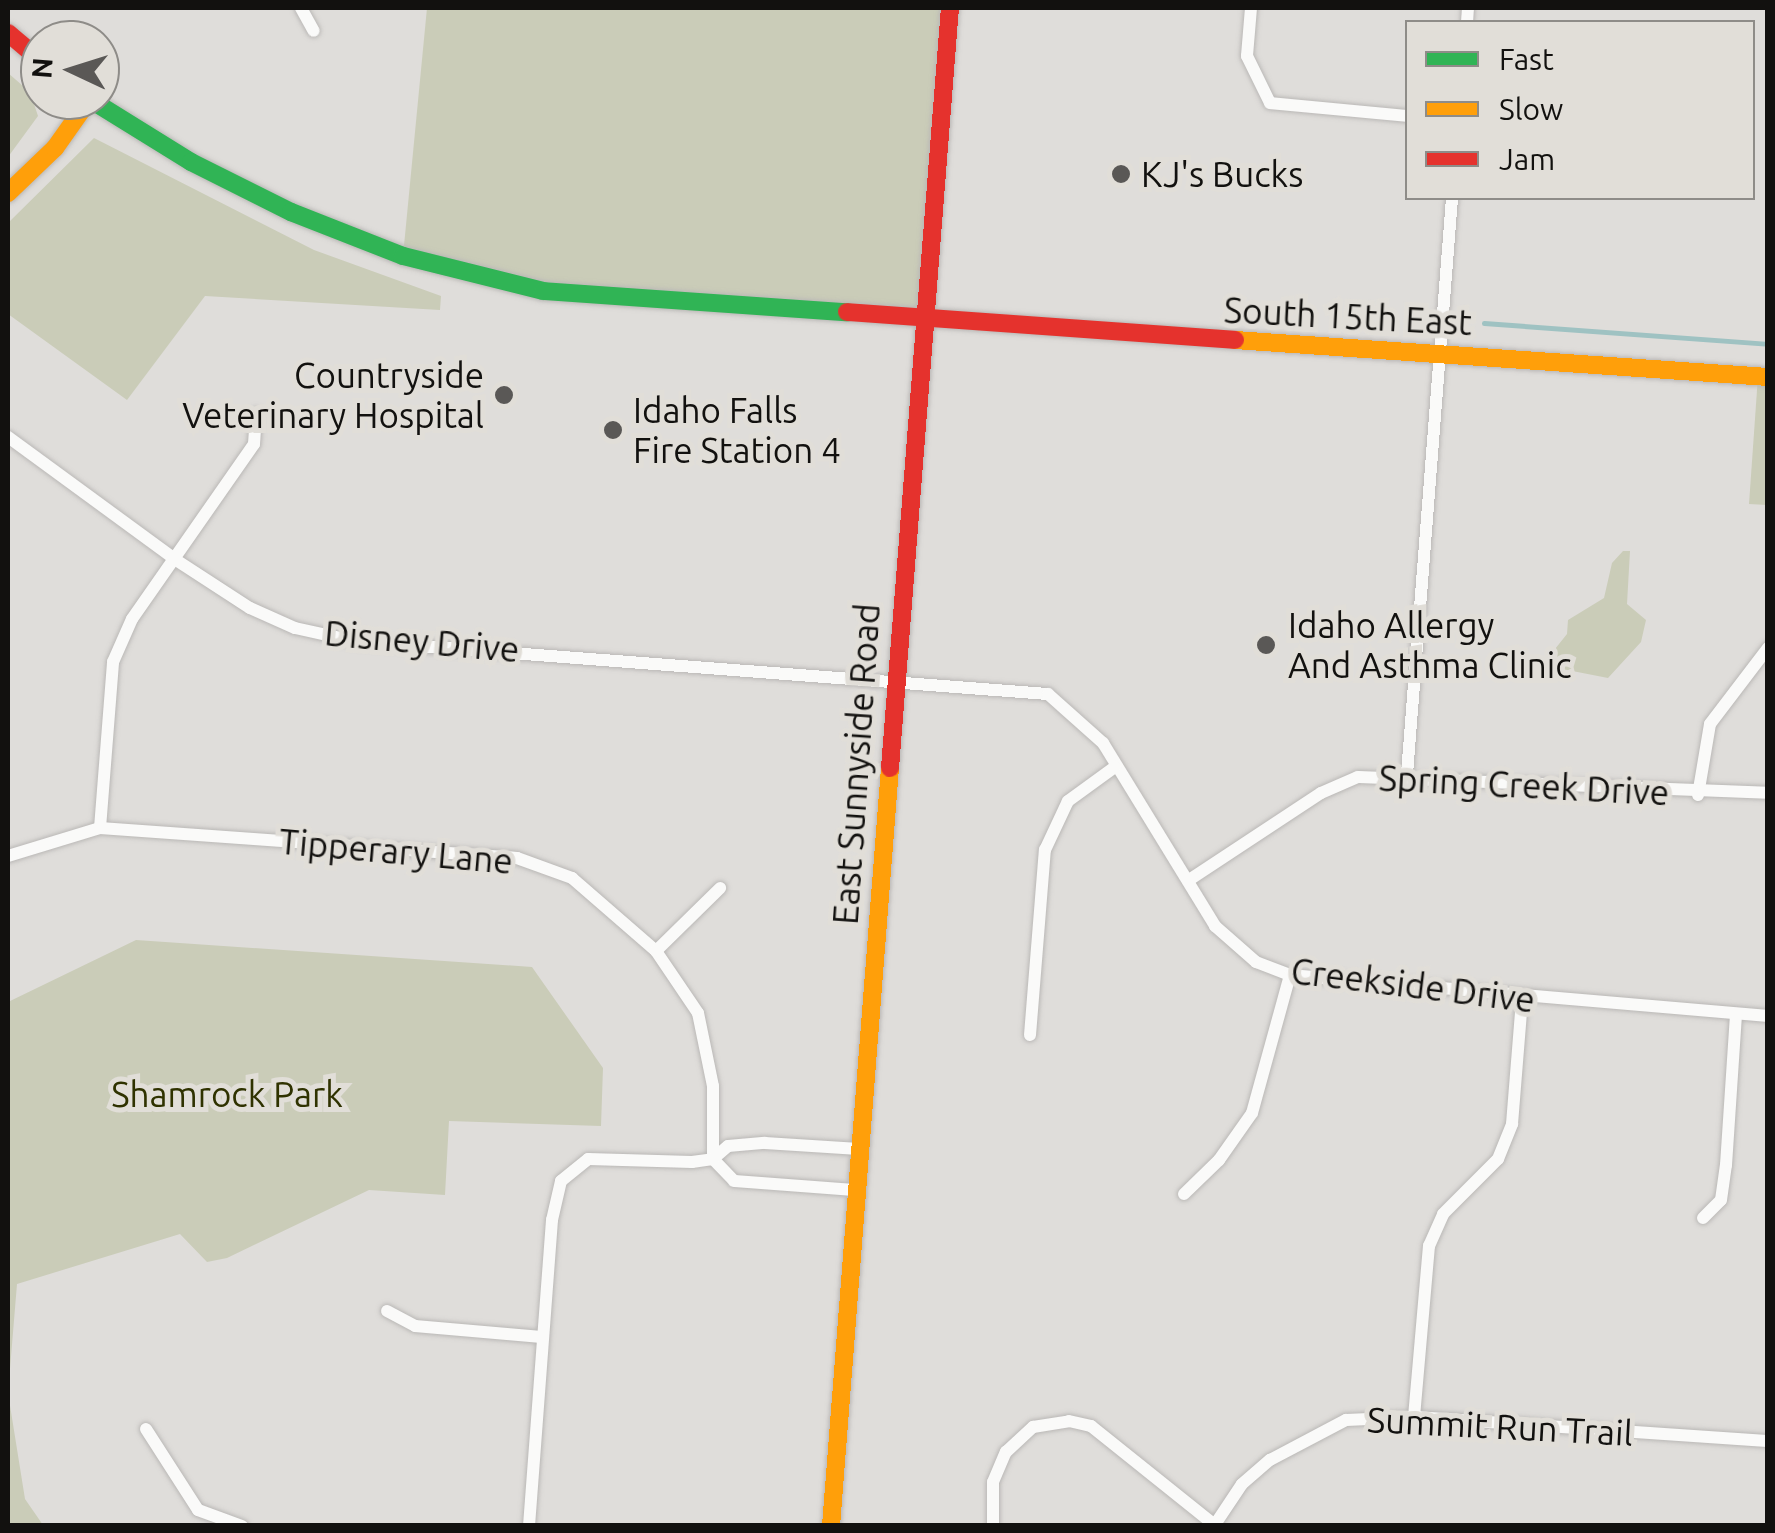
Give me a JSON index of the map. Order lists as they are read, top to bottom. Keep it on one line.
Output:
{"streets":{"main road":["South 15th East","East Sunnyside Road"],"street":["Disney Drive","Spring Creek Drive","Tipperary Lane","Creekside Drive","Summit Run Trail"]},"crossings":[["South 15th East","East Sunnyside Road"],["Disney Drive","East Sunnyside Road"],["Disney Drive","Creekside Drive"],["East Sunnyside Road","Creekside Drive"],["Spring Creek Drive","Creekside Drive"]],"parks":["Shamrock Park"],"places":["KJ's Bucks","Countryside Veterinary Hospital","Idaho Falls Fire Station 4","Idaho Allergy And Asthma Clinic"],"legend":["Fast","Slow","Jam"],"north":"left"}
